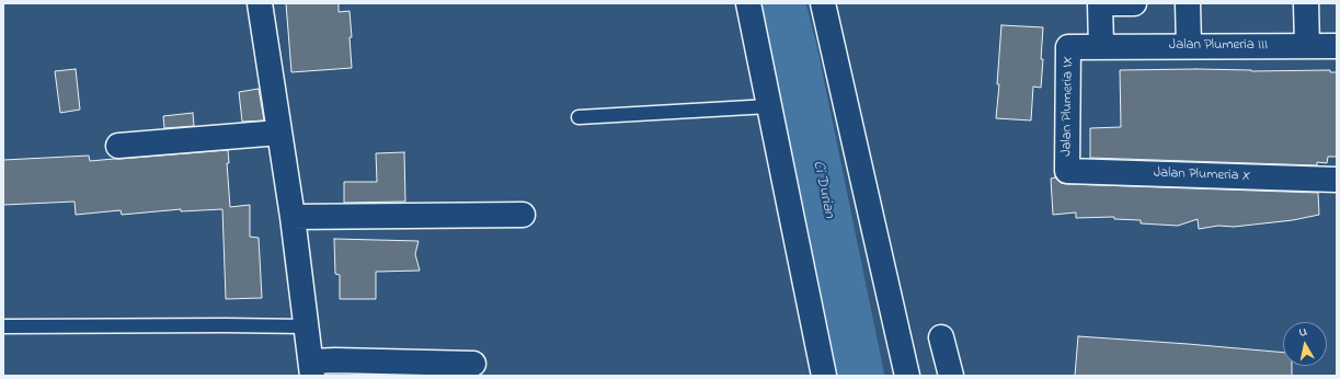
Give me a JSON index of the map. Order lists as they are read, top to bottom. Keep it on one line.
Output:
{"streets":{"street":["Jalan Plumeria III","Jalan Plumeria IX","Jalan Plumeria X"]},"crossings":[["Jalan Plumeria III","Jalan Plumeria IX"],["Jalan Plumeria IX","Jalan Plumeria X"]],"water":["Ci Durian"],"north":"top"}
